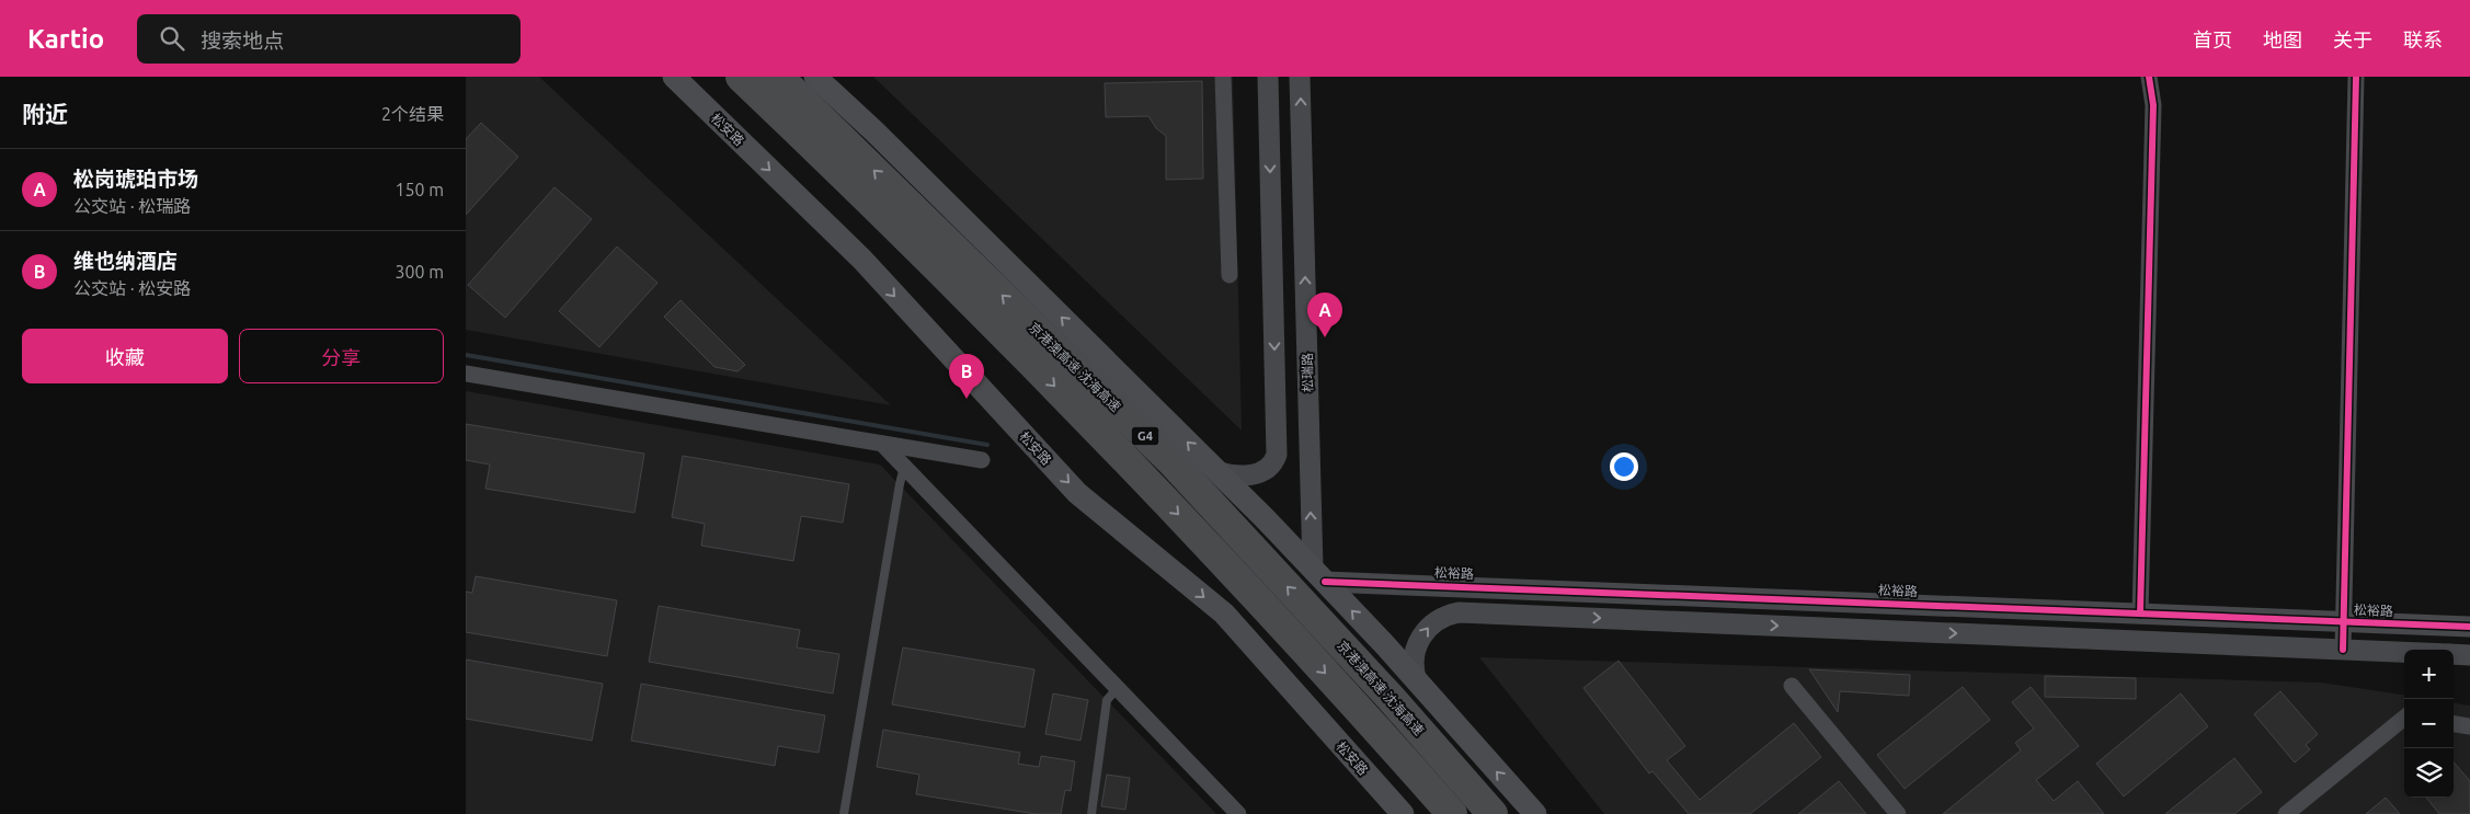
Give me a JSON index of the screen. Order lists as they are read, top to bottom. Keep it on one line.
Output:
{"streets":{"highway":["京港澳高速 沈海高速","G4"],"main road":["松安路"],"street":["松瑞路","松裕路"]},"crossings":[["松瑞路","松裕路"]],"page":{"header":"Kartio","search":"搜索地点","nav":["首页","地图","关于","联系"],"heading":["附近","2个结果"],"list":[{"mark":"A","name":"松岗琥珀市场","note":"公交站 · 松瑞路","value":"150 m"},{"mark":"B","name":"维也纳酒店","note":"公交站 · 松安路","value":"300 m"}],"pins":["A","B"],"buttons":["收藏","分享"],"map_buttons":["+","−"]}}
